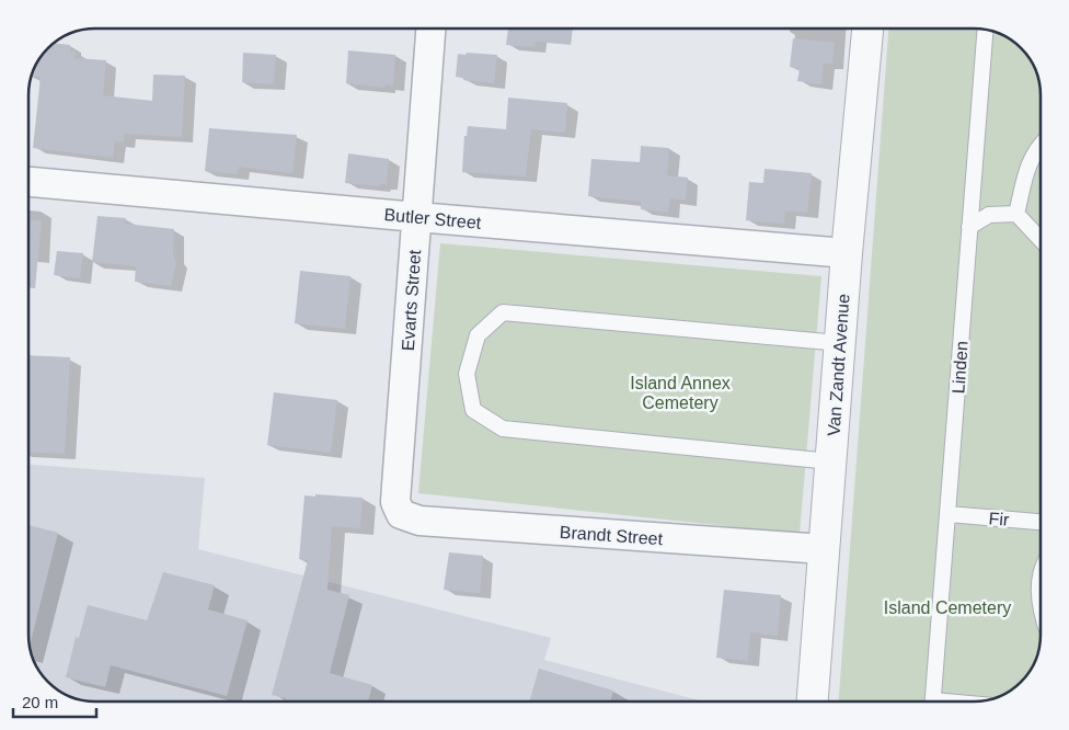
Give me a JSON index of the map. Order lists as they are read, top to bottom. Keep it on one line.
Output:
{"streets":{"street":["Butler Street","Evarts Street","Van Zandt Avenue","Brandt Street"],"lane":["Linden","Fir"]},"crossings":[["Butler Street","Evarts Street"],["Butler Street","Van Zandt Avenue"],["Evarts Street","Brandt Street"],["Van Zandt Avenue","Brandt Street"],["Linden","Fir"]],"parks":["Island Annex Cemetery","Island Cemetery"],"scale_bar":"20 m"}
